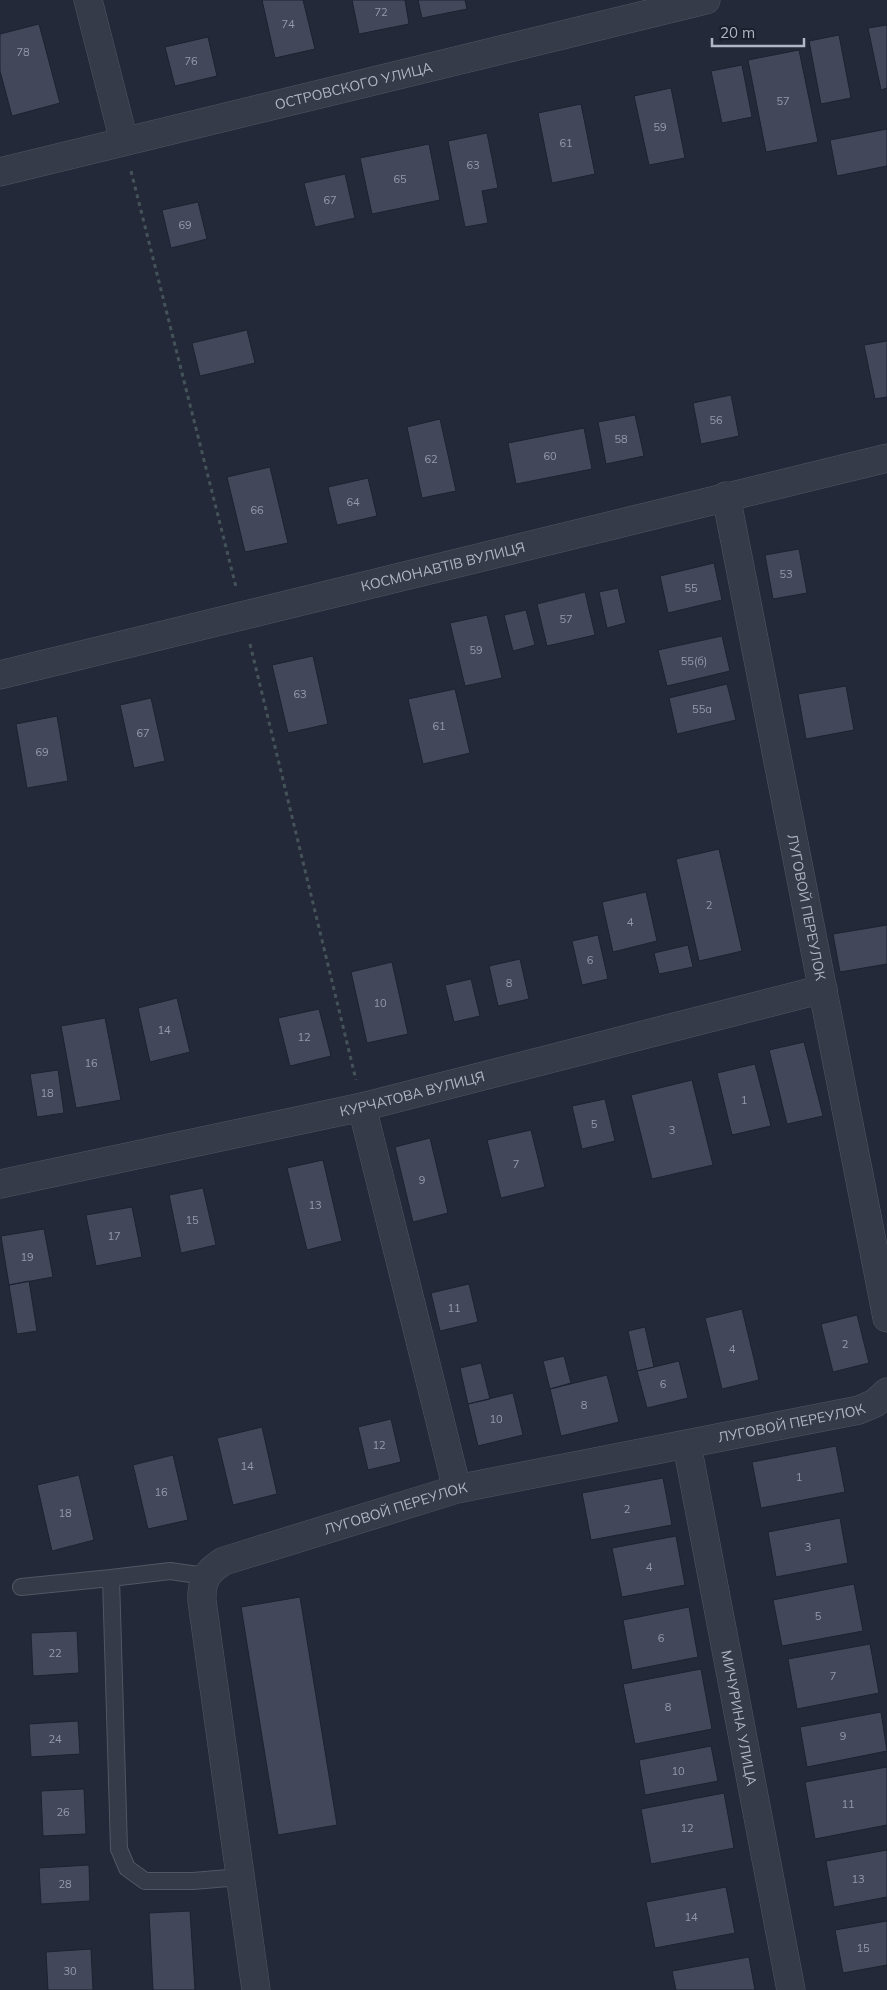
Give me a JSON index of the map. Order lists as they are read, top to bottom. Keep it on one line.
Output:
{"streets":{"street":["ОСТРОВСКОГО УЛИЦА","КОСМОНАВТІВ ВУЛИЦЯ","ЛУГОВОЙ ПЕРЕУЛОК","КУРЧАТОВА ВУЛИЦЯ","МИЧУРИНА УЛИЦА"]},"crossings":[["КОСМОНАВТІВ ВУЛИЦЯ","ЛУГОВОЙ ПЕРЕУЛОК"],["ЛУГОВОЙ ПЕРЕУЛОК","КУРЧАТОВА ВУЛИЦЯ"],["ЛУГОВОЙ ПЕРЕУЛОК","МИЧУРИНА УЛИЦА"]],"house_numbers":["72","74","78","76","57","59","61","63","65","67","69","56","58","60","62","64","66","53","55","57","59","55(б)","63","55а","61","67","69","2","4","6","8","10","14","12","16","18","1","5","3","7","9","13","15","17","19","11","2","4","6","8","10","12","14","1","16","2","18","3","4","5","6","22","7","8","9","24","10","11","26","12","13","28","14","15","30"],"scale_bar":"20 m"}
